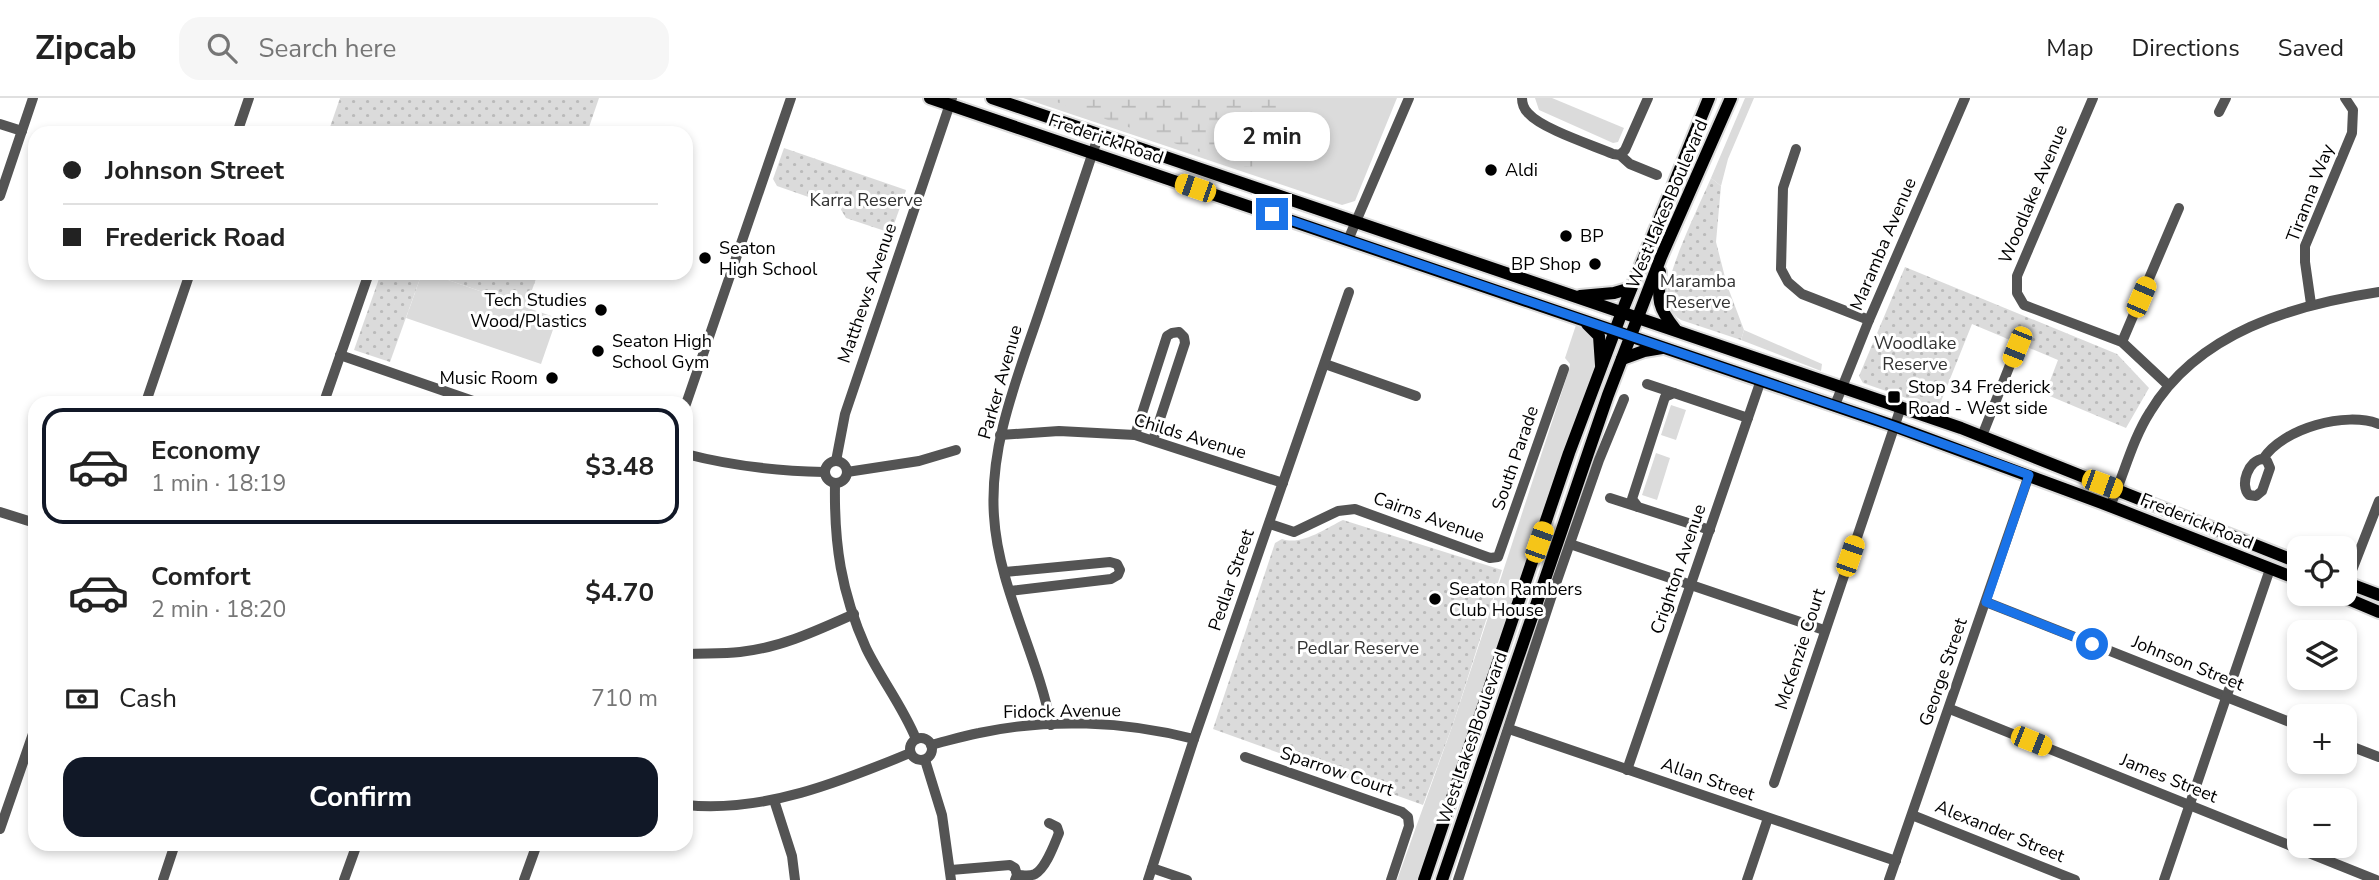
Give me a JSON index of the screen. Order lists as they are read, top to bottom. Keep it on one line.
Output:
{"streets":{"main road":["Frederick Road","West Lakes Boulevard"],"street":["Tiranna Way","Woodlake Avenue","Maramba Avenue","Matthews Avenue","Parker Avenue","Childs Avenue","South Parade","Cairns Avenue","Crighton Avenue","Pedlar Street","McKenzie Court","Johnson Street","George Street","Fidock Avenue","Sparrow Court","James Street","Allan Street","Alexander Street"]},"crossings":[["Frederick Road","West Lakes Boulevard"],["Frederick Road","Maramba Avenue"],["Frederick Road","Matthews Avenue"],["Frederick Road","Parker Avenue"],["Frederick Road","Crighton Avenue"],["Frederick Road","McKenzie Court"],["Frederick Road","George Street"],["Parker Avenue","Childs Avenue"],["Parker Avenue","Fidock Avenue"],["Childs Avenue","Pedlar Street"],["South Parade","Cairns Avenue"],["Cairns Avenue","Pedlar Street"],["Crighton Avenue","Allan Street"],["Pedlar Street","Fidock Avenue"],["Johnson Street","George Street"],["George Street","James Street"],["George Street","Allan Street"],["George Street","Alexander Street"]],"parks":["Karra Reserve","Maramba Reserve","Woodlake Reserve","Pedlar Reserve"],"places":{"other":["Aldi","BP","Seaton High School","BP Shop","Tech Studies Wood/Plastics","Seaton High School Gym","Music Room","Seaton Rambers Club House"],"transit":["Stop 34 Frederick Road - West side"]},"page":{"header":"Zipcab","search":"Search here","nav":["Map","Directions","Saved"],"bubble":"2 min","banner":["Johnson Street","Frederick Road"],"list":[{"name":"Economy","note":"1 min · 18:19","value":"$3.48"},{"name":"Comfort","note":"2 min · 18:20","value":"$4.70"}],"map_buttons":["+","−"],"pay":["Cash","710 m"],"buttons":"Confirm"}}
